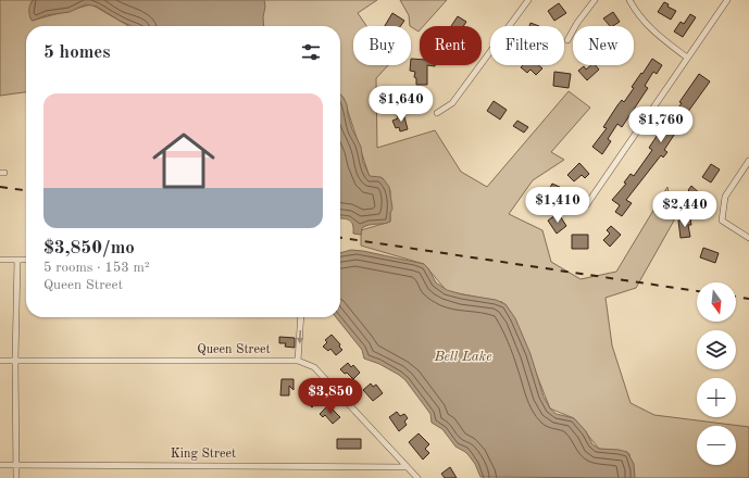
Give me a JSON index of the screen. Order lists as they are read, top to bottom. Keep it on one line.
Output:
{"streets":{"street":["Queen Street","King Street"]},"crossings":[["Queen Street","King Street"]],"water":["Bell Lake"],"north":"bottom","page":{"chip":["Buy","Rent","Filters","New"],"heading":"5 homes","list":[{"name":"$3,850/mo","note":"5 rooms · 153 m² · Queen Street"}],"price":["$1,640","$1,760","$1,410","$2,440","$3,850"],"map_buttons":["+","−"]}}
